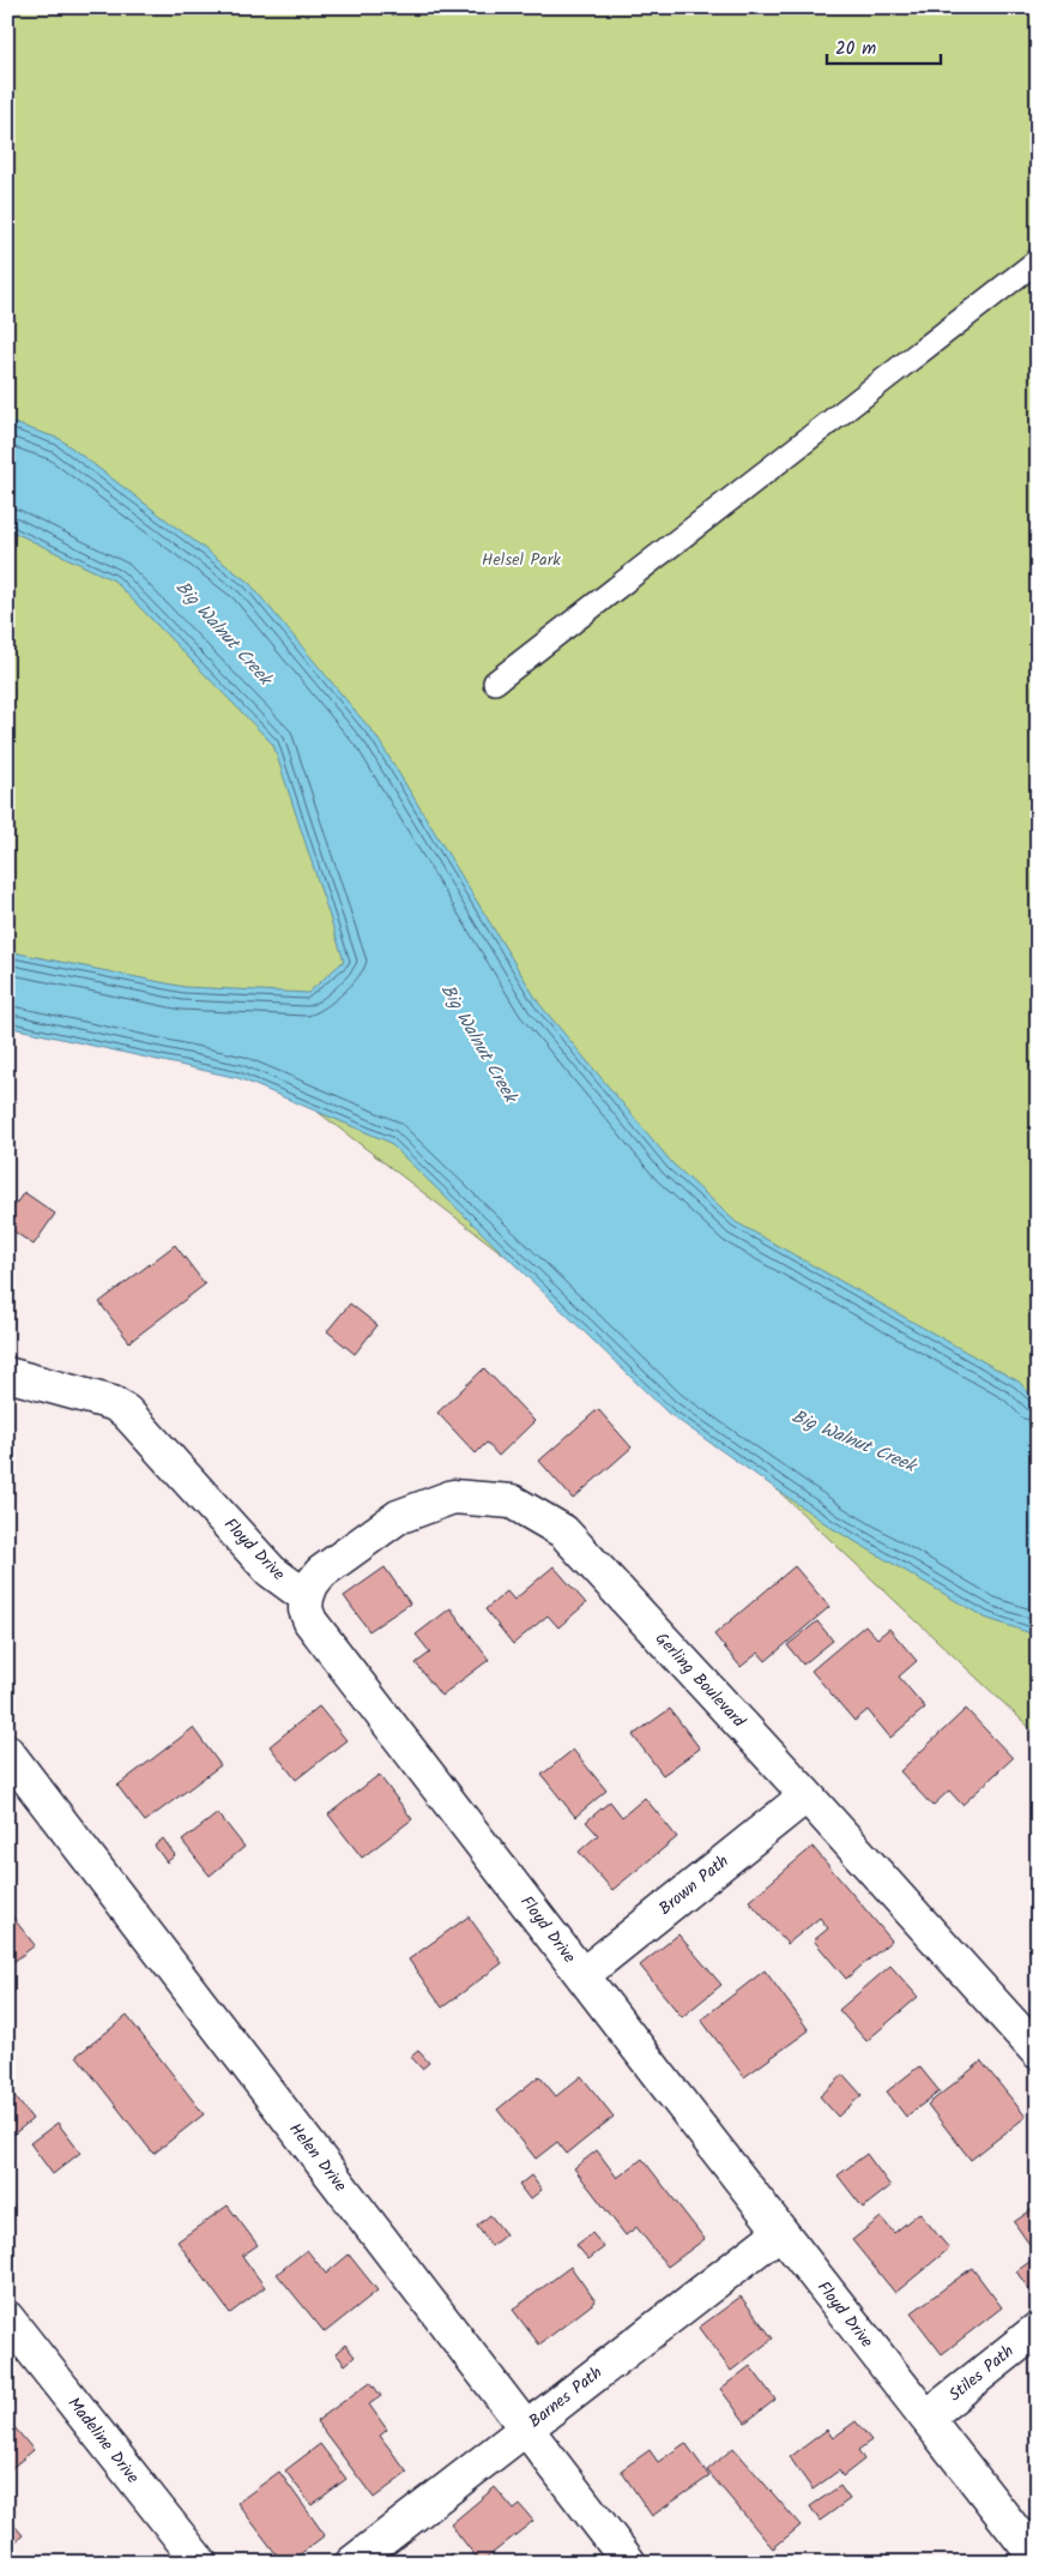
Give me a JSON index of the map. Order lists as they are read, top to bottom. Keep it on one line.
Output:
{"streets":{"street":["Floyd Drive","Gerling Boulevard","Brown Path","Helen Drive","Stiles Path","Barnes Path","Madeline Drive"]},"crossings":[["Floyd Drive","Gerling Boulevard"],["Floyd Drive","Brown Path"],["Floyd Drive","Stiles Path"],["Floyd Drive","Barnes Path"],["Gerling Boulevard","Brown Path"],["Helen Drive","Barnes Path"]],"water":["Big Walnut Creek"],"parks":["Helsel Park"],"scale_bar":"20 m"}
